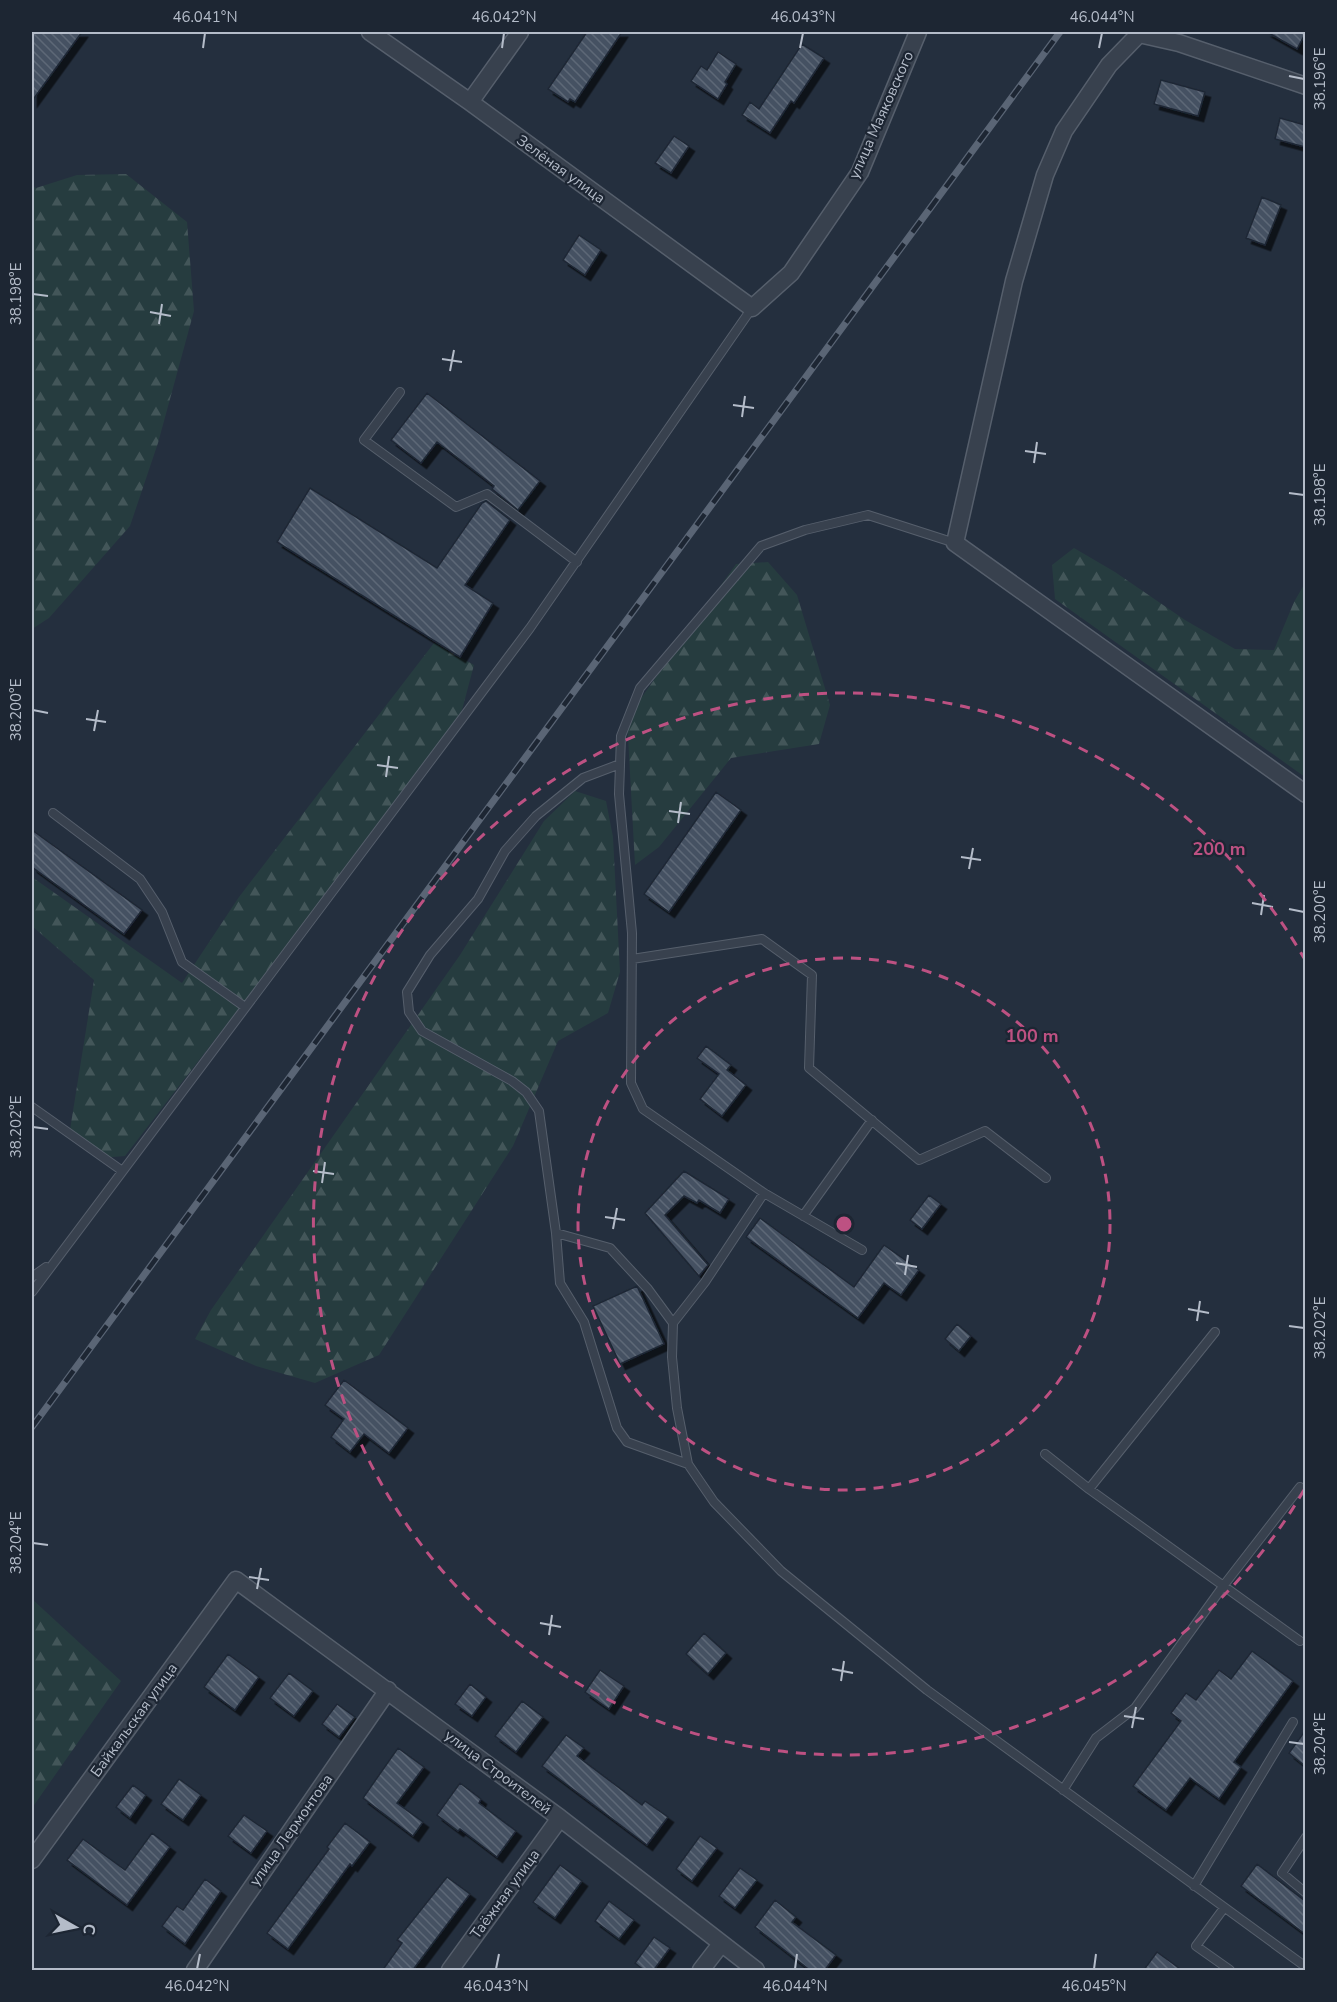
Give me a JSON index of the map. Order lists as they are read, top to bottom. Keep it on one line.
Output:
{"streets":{"street":["улица Маяковского","Зелёная улица","Байкальская улица","улица Строителей","улица Лермонтова","Таёжная улица"]},"crossings":[["улица Маяковского","Зелёная улица"],["Байкальская улица","улица Строителей"],["улица Строителей","улица Лермонтова"],["улица Строителей","Таёжная улица"]],"north":"right","coordinates":["46.041°N","46.042°N","46.043°N","46.044°N","38.196°E","38.198°E","38.200°E","38.202°E","38.204°E","46.045°N"],"rings":["200 m","100 m"]}
